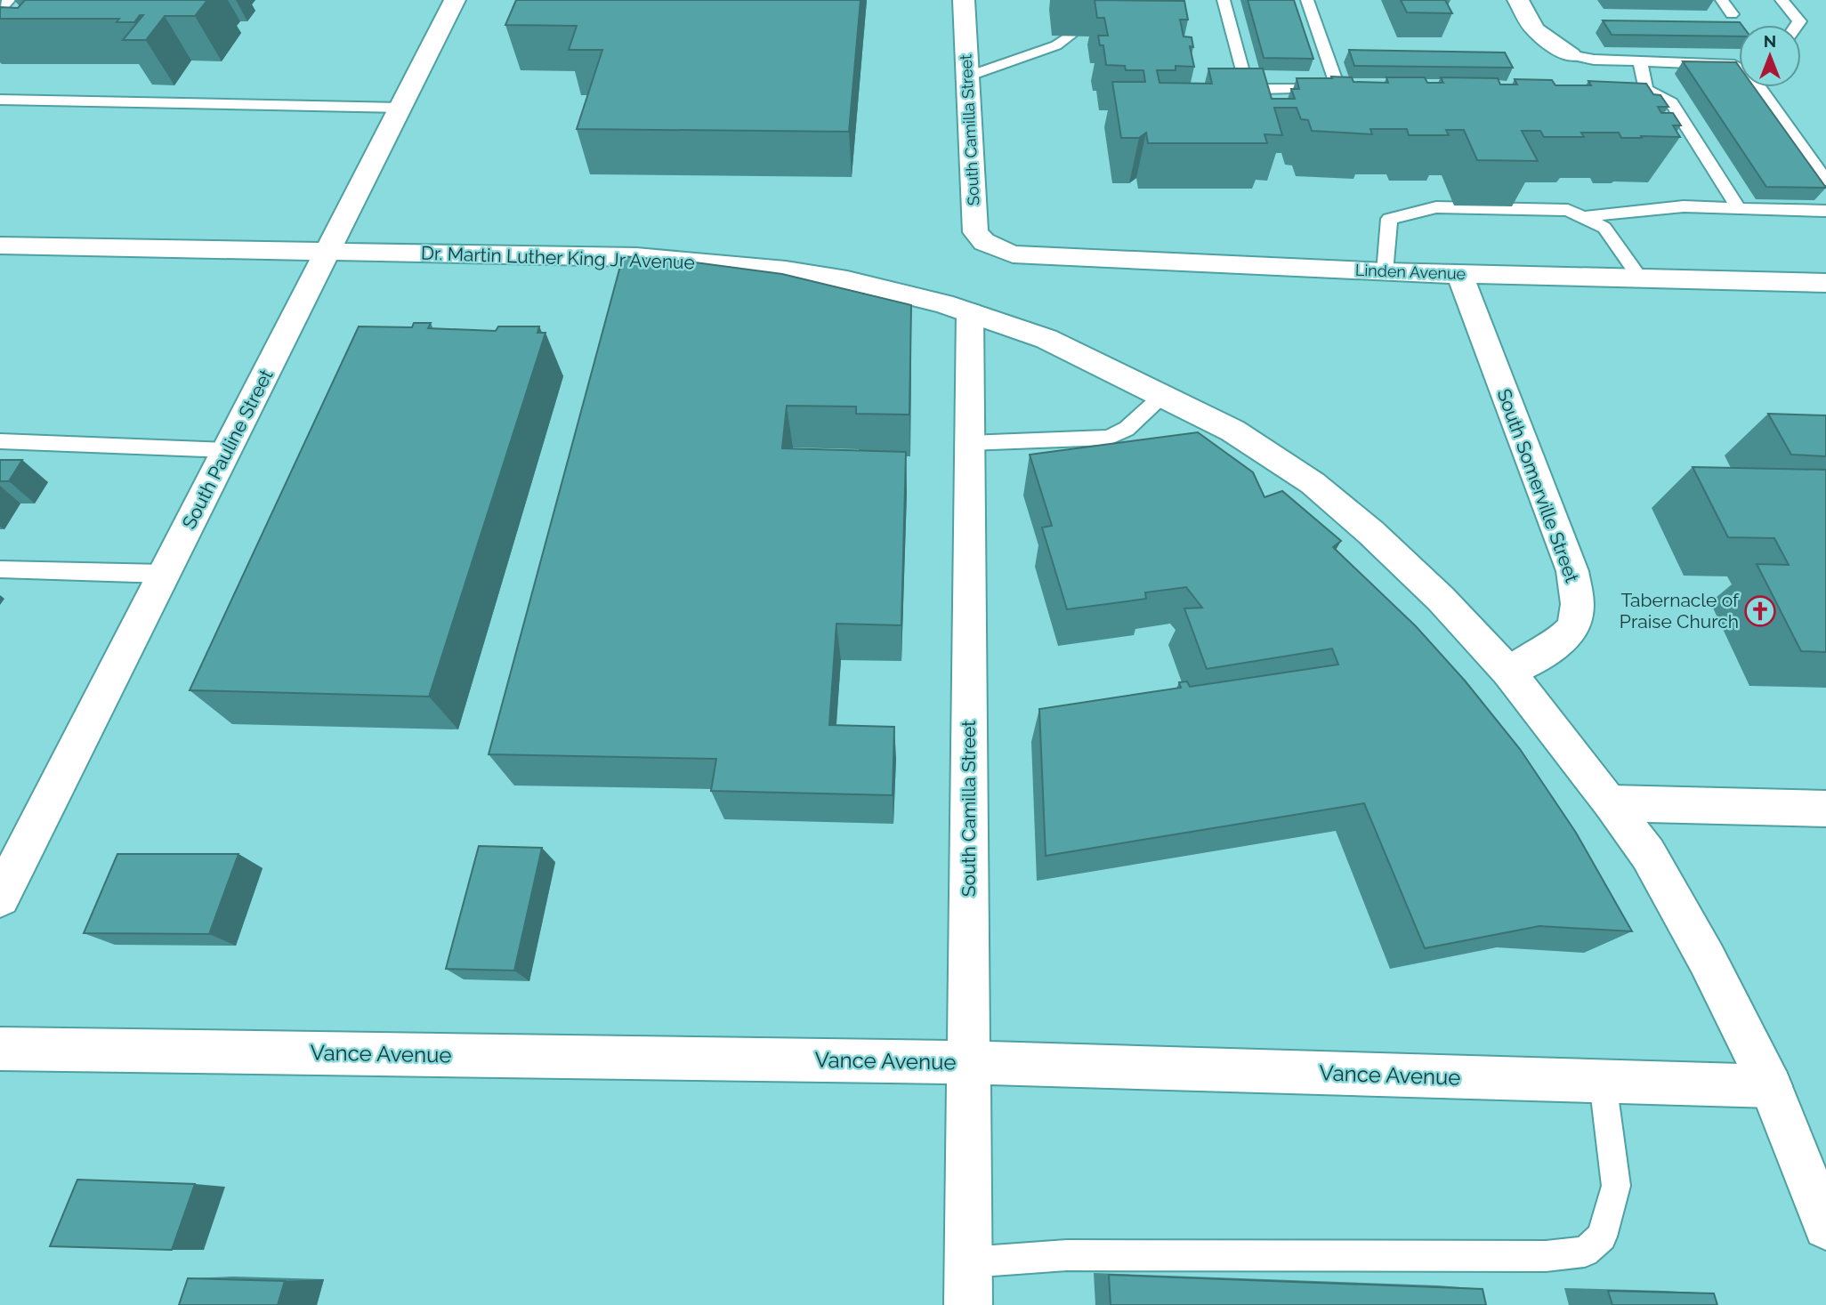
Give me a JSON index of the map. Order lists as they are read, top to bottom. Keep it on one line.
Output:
{"streets":{"street":["South Camilla Street","Dr. Martin Luther King Jr Avenue","Linden Avenue","South Pauline Street","South Somerville Street","Vance Avenue"]},"crossings":[["South Camilla Street","Dr. Martin Luther King Jr Avenue"],["South Camilla Street","Linden Avenue"],["South Camilla Street","Vance Avenue"],["Dr. Martin Luther King Jr Avenue","South Pauline Street"],["Dr. Martin Luther King Jr Avenue","South Somerville Street"],["Dr. Martin Luther King Jr Avenue","Vance Avenue"],["Linden Avenue","South Somerville Street"]],"places":{"church":["Tabernacle of Praise Church"]},"north":"top"}
